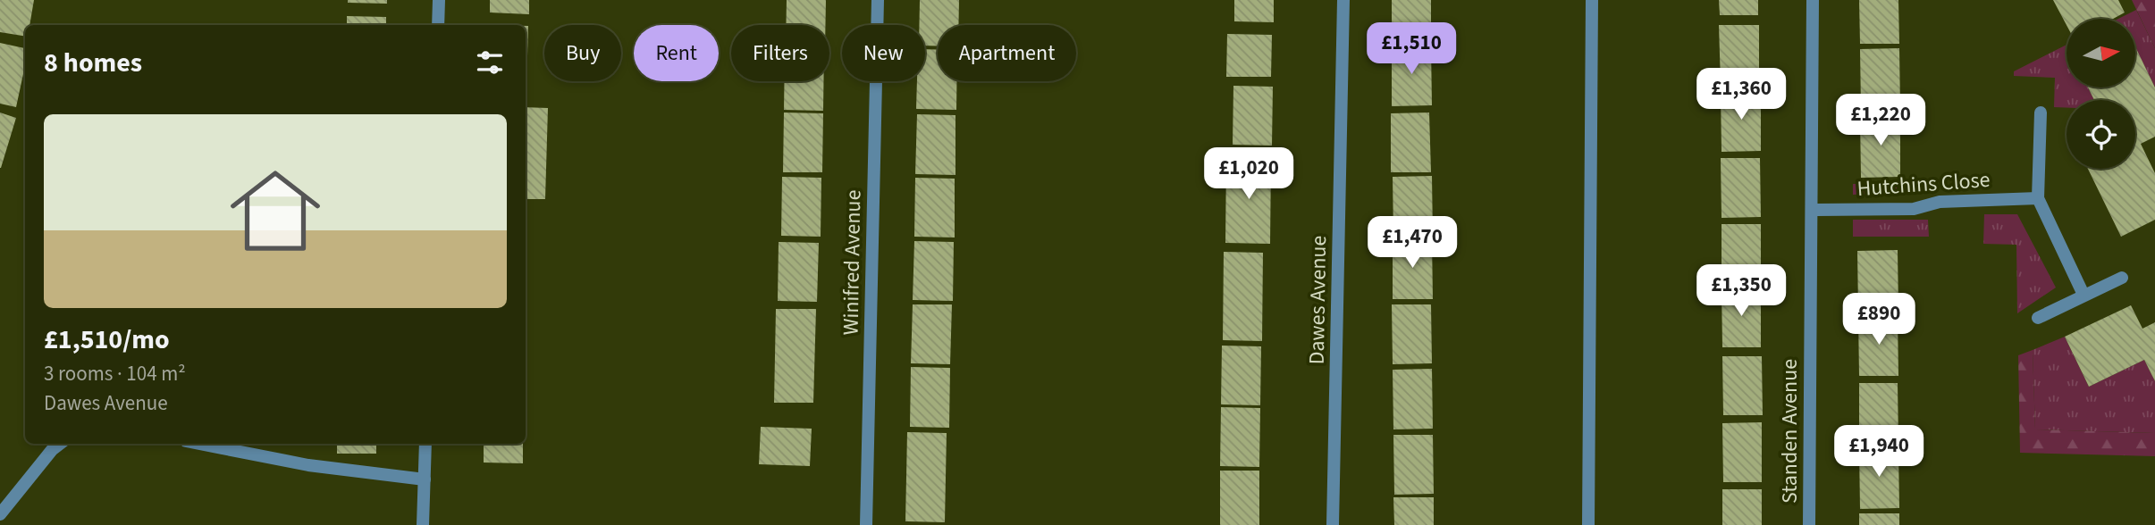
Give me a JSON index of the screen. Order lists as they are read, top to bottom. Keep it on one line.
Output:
{"streets":{"street":["Hutchins Close","Winifred Avenue","Dawes Avenue","Standen Avenue"]},"crossings":[["Hutchins Close","Standen Avenue"]],"north":"right","page":{"price":["£1,510","£1,360","£1,220","£1,020","£1,470","£1,350","£890","£1,940"],"chip":["Buy","Rent","Filters","New","Apartment"],"heading":"8 homes","list":[{"name":"£1,510/mo","note":"3 rooms · 104 m² · Dawes Avenue"}]}}
